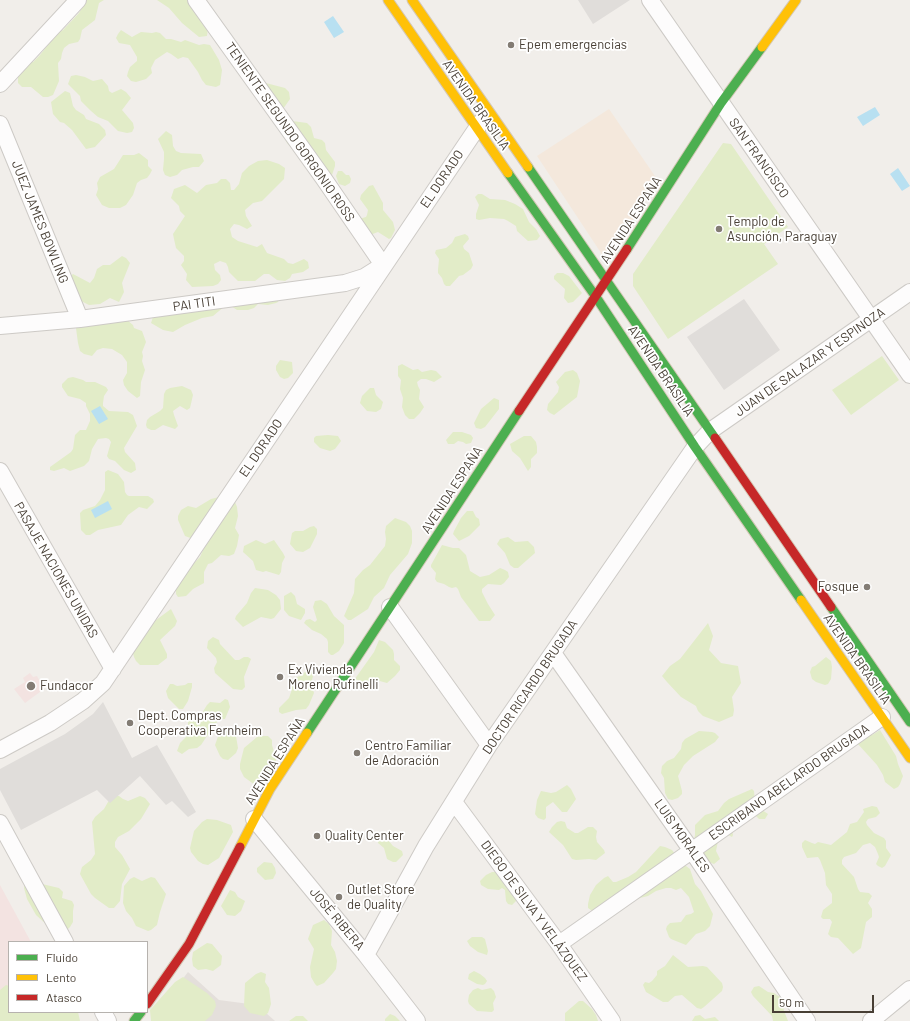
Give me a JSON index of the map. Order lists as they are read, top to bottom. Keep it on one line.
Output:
{"streets":{"main road":["AVENIDA BRASILIA","AVENIDA ESPAÑA"],"street":["TENIENTE SEGUNDO GORGONIO ROSS","SAN FRANCISCO","EL DORADO","JUEZ JAMES BOWLING","PAI TITI","JUAN DE SALAZAR Y ESPINOZA","PASAJE NACIONES UNIDAS","DOCTOR RICARDO BRUGADA","ESCRIBANO ABELARDO BRUGADA","LUIS MORALES","DIEGO DE SILVA Y VELÁZQUEZ","JOSÉ RIBERA"]},"crossings":[["AVENIDA BRASILIA","EL DORADO"],["AVENIDA BRASILIA","AVENIDA ESPAÑA"],["AVENIDA BRASILIA","JUAN DE SALAZAR Y ESPINOZA"],["AVENIDA BRASILIA","DOCTOR RICARDO BRUGADA"],["AVENIDA BRASILIA","ESCRIBANO ABELARDO BRUGADA"],["TENIENTE SEGUNDO GORGONIO ROSS","EL DORADO"],["TENIENTE SEGUNDO GORGONIO ROSS","PAI TITI"],["SAN FRANCISCO","AVENIDA ESPAÑA"],["SAN FRANCISCO","JUAN DE SALAZAR Y ESPINOZA"],["EL DORADO","PAI TITI"],["EL DORADO","PASAJE NACIONES UNIDAS"],["AVENIDA ESPAÑA","JOSÉ RIBERA"],["JUEZ JAMES BOWLING","PAI TITI"],["JUAN DE SALAZAR Y ESPINOZA","DOCTOR RICARDO BRUGADA"],["DOCTOR RICARDO BRUGADA","LUIS MORALES"],["DOCTOR RICARDO BRUGADA","DIEGO DE SILVA Y VELÁZQUEZ"],["DOCTOR RICARDO BRUGADA","JOSÉ RIBERA"],["ESCRIBANO ABELARDO BRUGADA","LUIS MORALES"],["ESCRIBANO ABELARDO BRUGADA","DIEGO DE SILVA Y VELÁZQUEZ"]],"places":["Epem emergencias","Templo de Asunción, Paraguay","Fosque","Ex Vivienda Moreno Rufinelli","Fundacor","Dept. Compras Cooperativa Fernheim","Centro Familiar de Adoración","Quality Center","Outlet Store de Quality"],"legend":["Fluido","Lento","Atasco"],"scale_bar":"50 m"}
